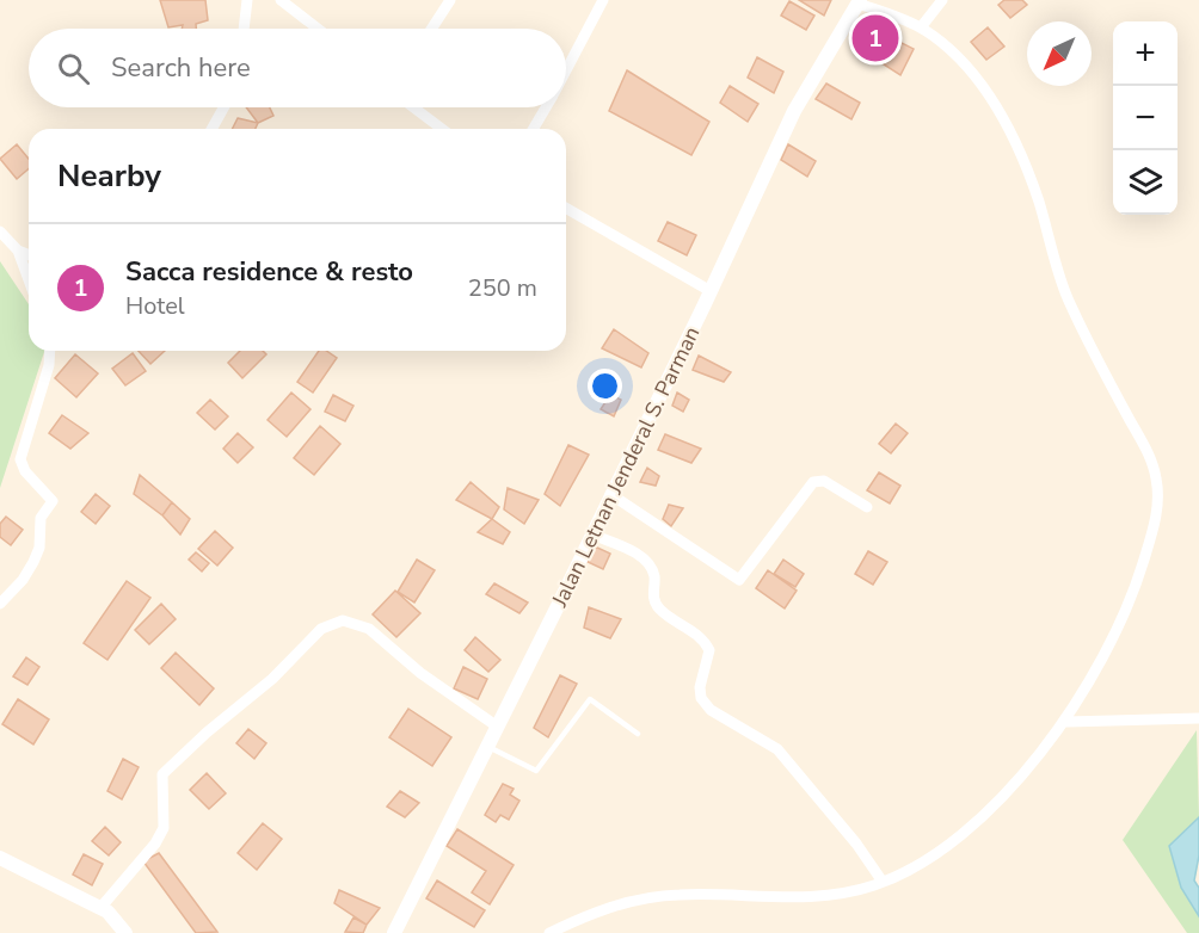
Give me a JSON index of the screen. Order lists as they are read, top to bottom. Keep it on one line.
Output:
{"streets":{"street":["Jalan Letnan Jenderal S. Parman"]},"north":"bottom left","page":{"pins":"1","map_buttons":["+","−"],"search":"Search here","heading":"Nearby","list":[{"mark":"1","name":"Sacca residence & resto","note":"Hotel","value":"250 m"}]}}
